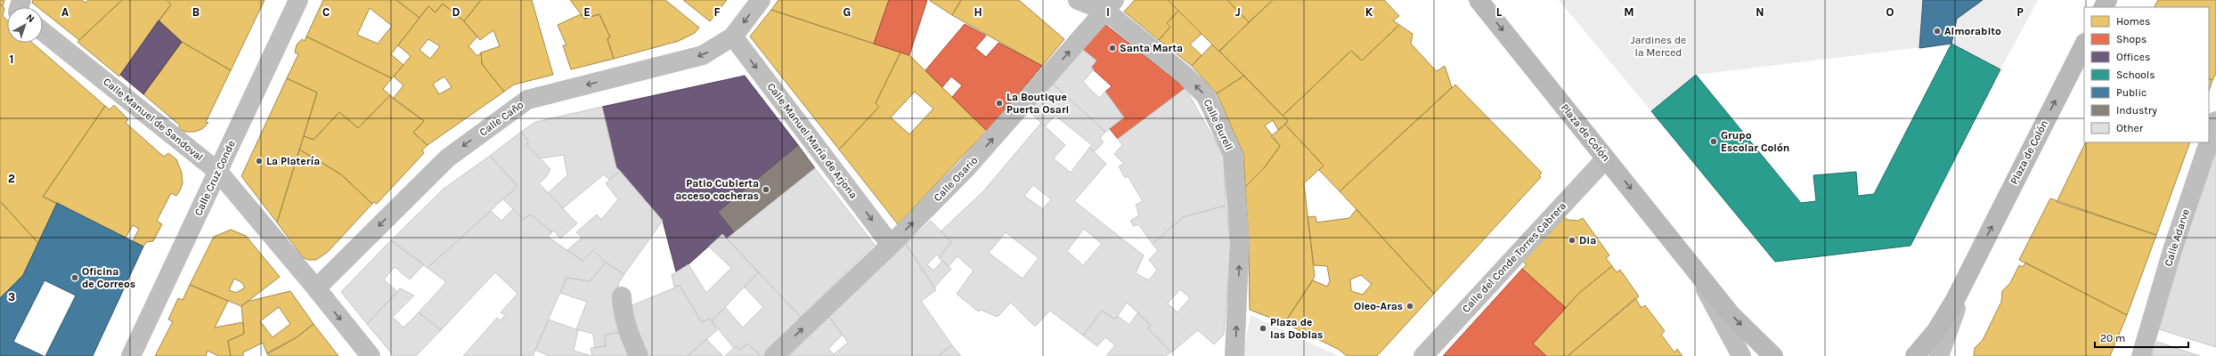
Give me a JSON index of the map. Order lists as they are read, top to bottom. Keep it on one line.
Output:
{"streets":{"main road":["Plaza de Colón"],"street":["Calle Caño","Calle Manuel de Sandoval","Calle Burell","Calle Manuel María de Arjona","Calle Cruz Conde","Calle Osario","Calle Adarve","Calle del Conde Torres Cabrera"]},"crossings":[["Calle Caño","Calle Manuel de Sandoval"],["Calle Caño","Calle Manuel María de Arjona"],["Calle Manuel de Sandoval","Calle Cruz Conde"],["Calle Burell","Calle Osario"],["Plaza de Colón","Calle del Conde Torres Cabrera"],["Calle Manuel María de Arjona","Calle Osario"]],"one_way":["Calle Caño","Calle Burell","Calle Manuel María de Arjona","Calle Osario"],"parks":["Jardines de la Merced"],"places":["Almorabito","Santa Marta","La Boutique Puerta Osari","Grupo Escolar Colón","La Platería","Patio Cubierta acceso cocheras","Dia","Oficina de Correos","Oleo-Aras","Plaza de las Doblas"],"legend":["Homes","Shops","Offices","Schools","Public","Industry","Other"],"scale_bar":"20 m","north":"top right","grid":{"columns":["A","B","C","D","E","F","G","H","I","J","K","L","M","N","O","P"],"rows":["1","2","3"]}}
